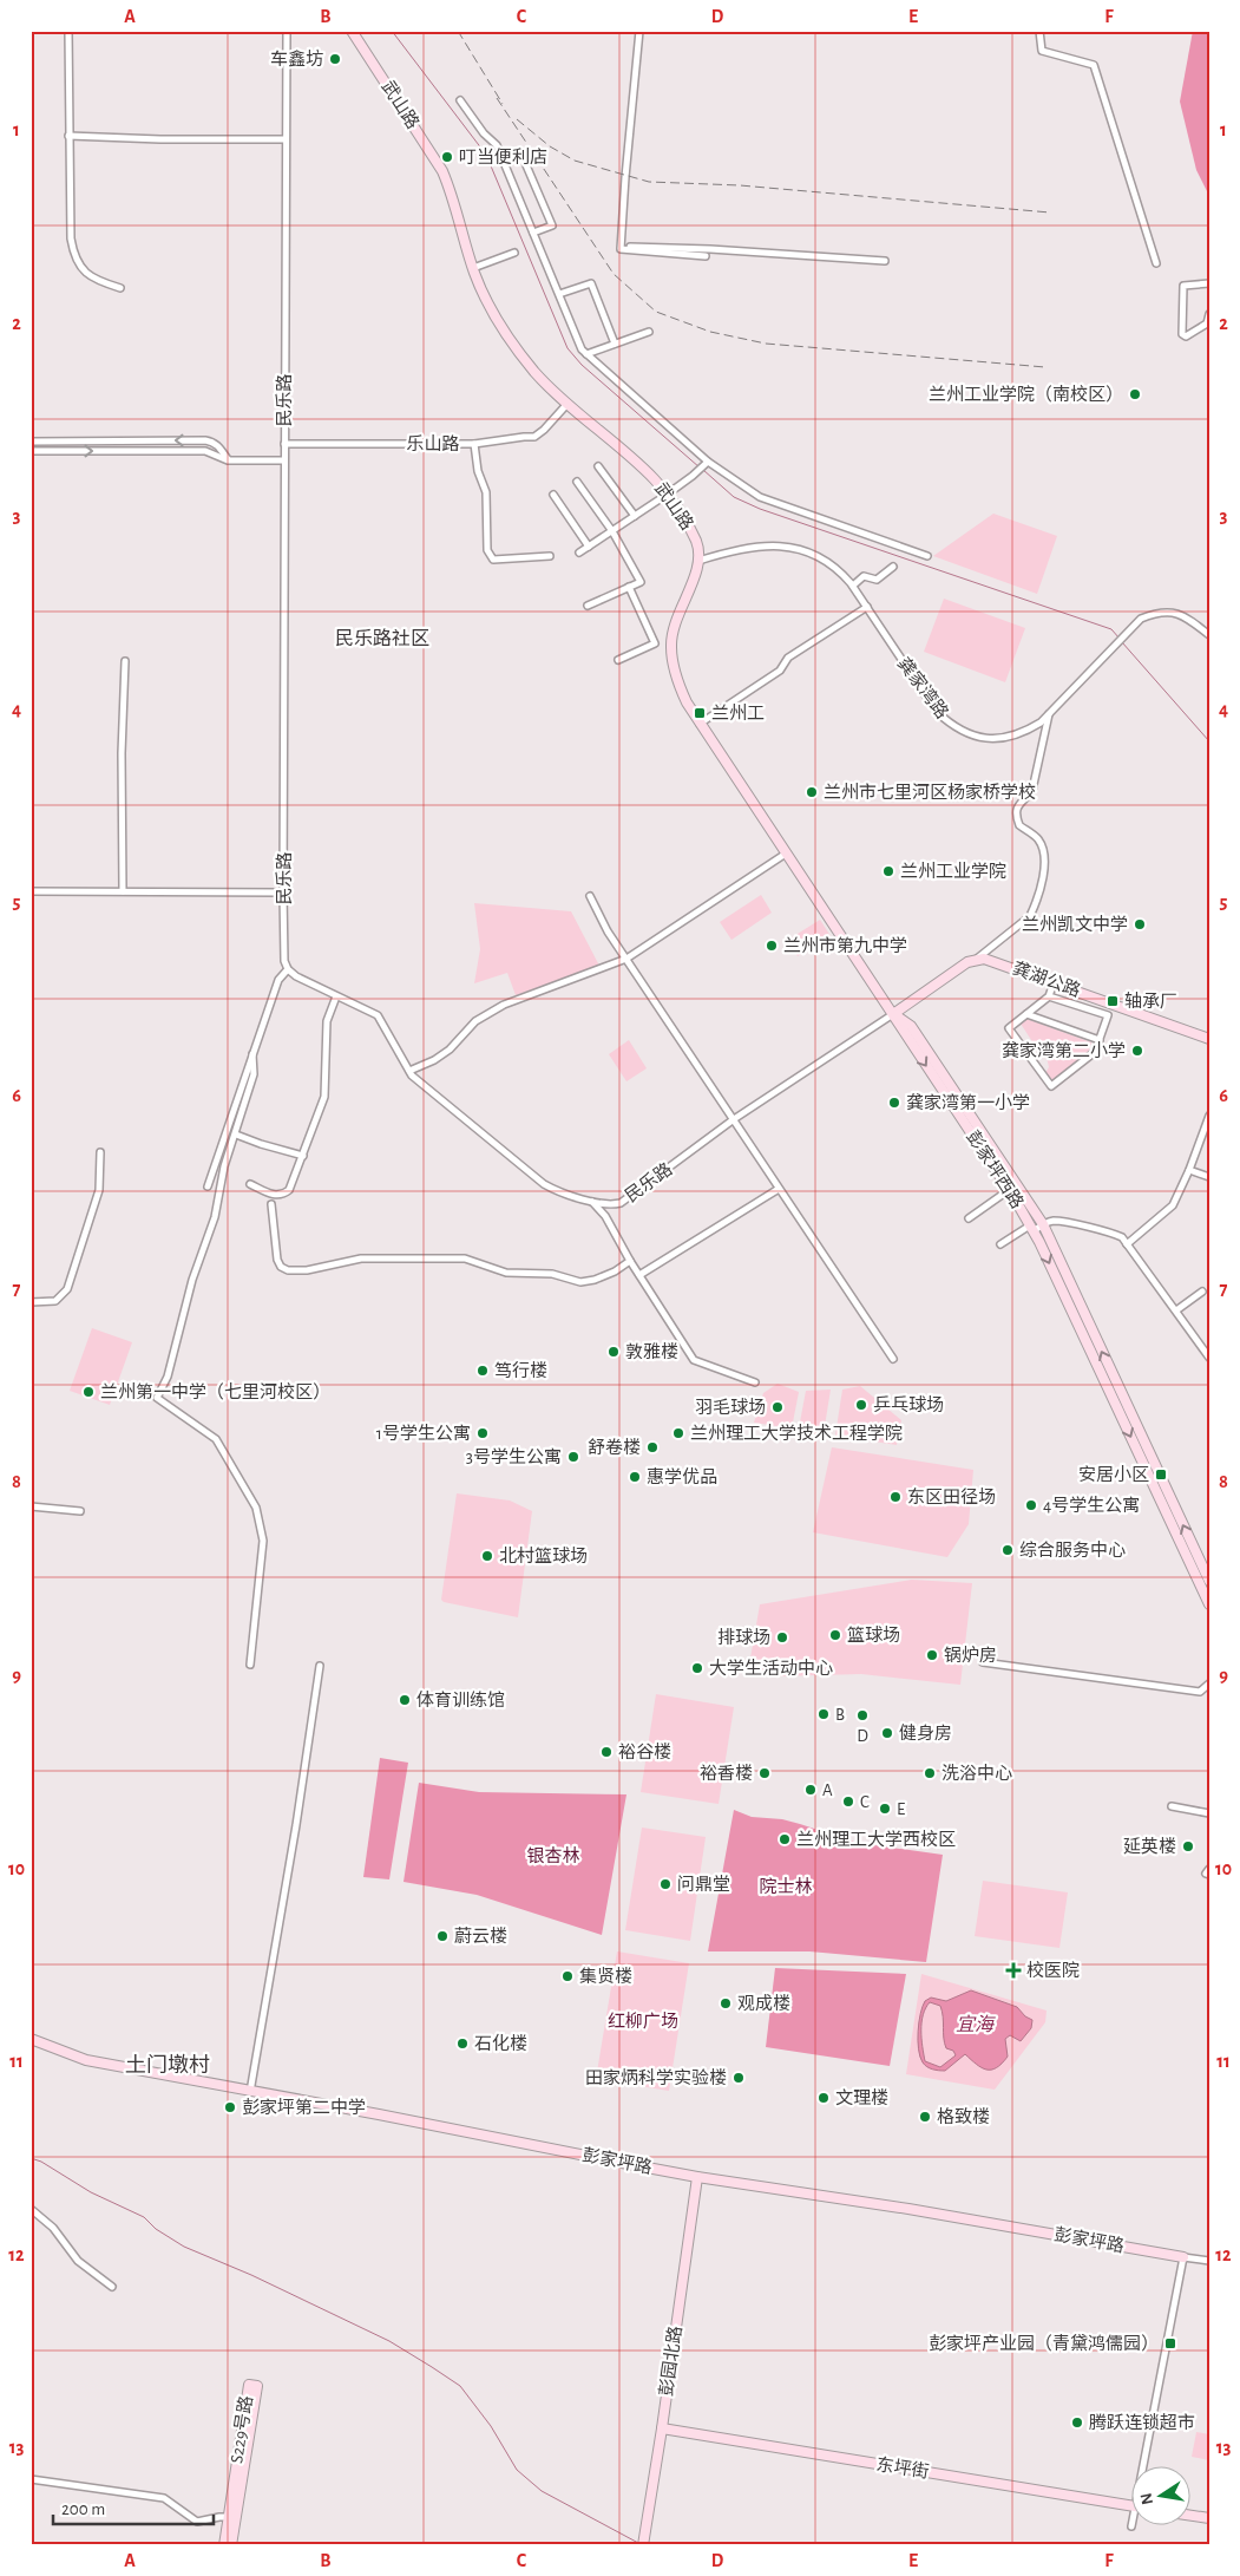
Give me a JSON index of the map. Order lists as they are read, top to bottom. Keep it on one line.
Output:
{"streets":{"main road":["武山路","龚湖公路","彭家坪西路","彭家坪路","彭园北路","S229号路","东坪街"],"street":["民乐路","乐山路","龚家湾路"]},"crossings":[["武山路","乐山路"],["武山路","龚家湾路"],["民乐路","乐山路"],["民乐路","彭家坪西路"],["彭家坪路","彭园北路"],["彭园北路","东坪街"]],"districts":["民乐路社区","土门墩村"],"water":["宜海"],"parks":["银杏林","院士林","红柳广场"],"places":{"other":["车鑫坊","叮当便利店","兰州工业学院（南校区）","兰州市七里河区杨家桥学校","兰州工业学院","兰州凯文中学","兰州市第九中学","龚家湾第二小学","龚家湾第一小学","敦雅楼","笃行楼","兰州第一中学（七里河校区）","乒乓球场","羽毛球场","1号学生公寓","兰州理工大学技术工程学院","舒卷楼","3号学生公寓","惠学优品","东区田径场","4号学生公寓","综合服务中心","北村篮球场","篮球场","排球场","锅炉房","大学生活动中心","体育训练馆","B","D","健身房","裕谷楼","裕香楼","洗浴中心","A","C","E","兰州理工大学西校区","延英楼","问鼎堂","蔚云楼","集贤楼","观成楼","石化楼","田家炳科学实验楼","文理楼","彭家坪第二中学","格致楼","腾跃连锁超市"],"transit":["兰州工","轴承厂","安居小区","彭家坪产业园（青黛鸿儒园）"],"health":["校医院"]},"scale_bar":"200 m","north":"left","grid":{"columns":["A","B","C","D","E","F"],"rows":["1","2","3","4","5","6","7","8","9","10","11","12","13"]}}
